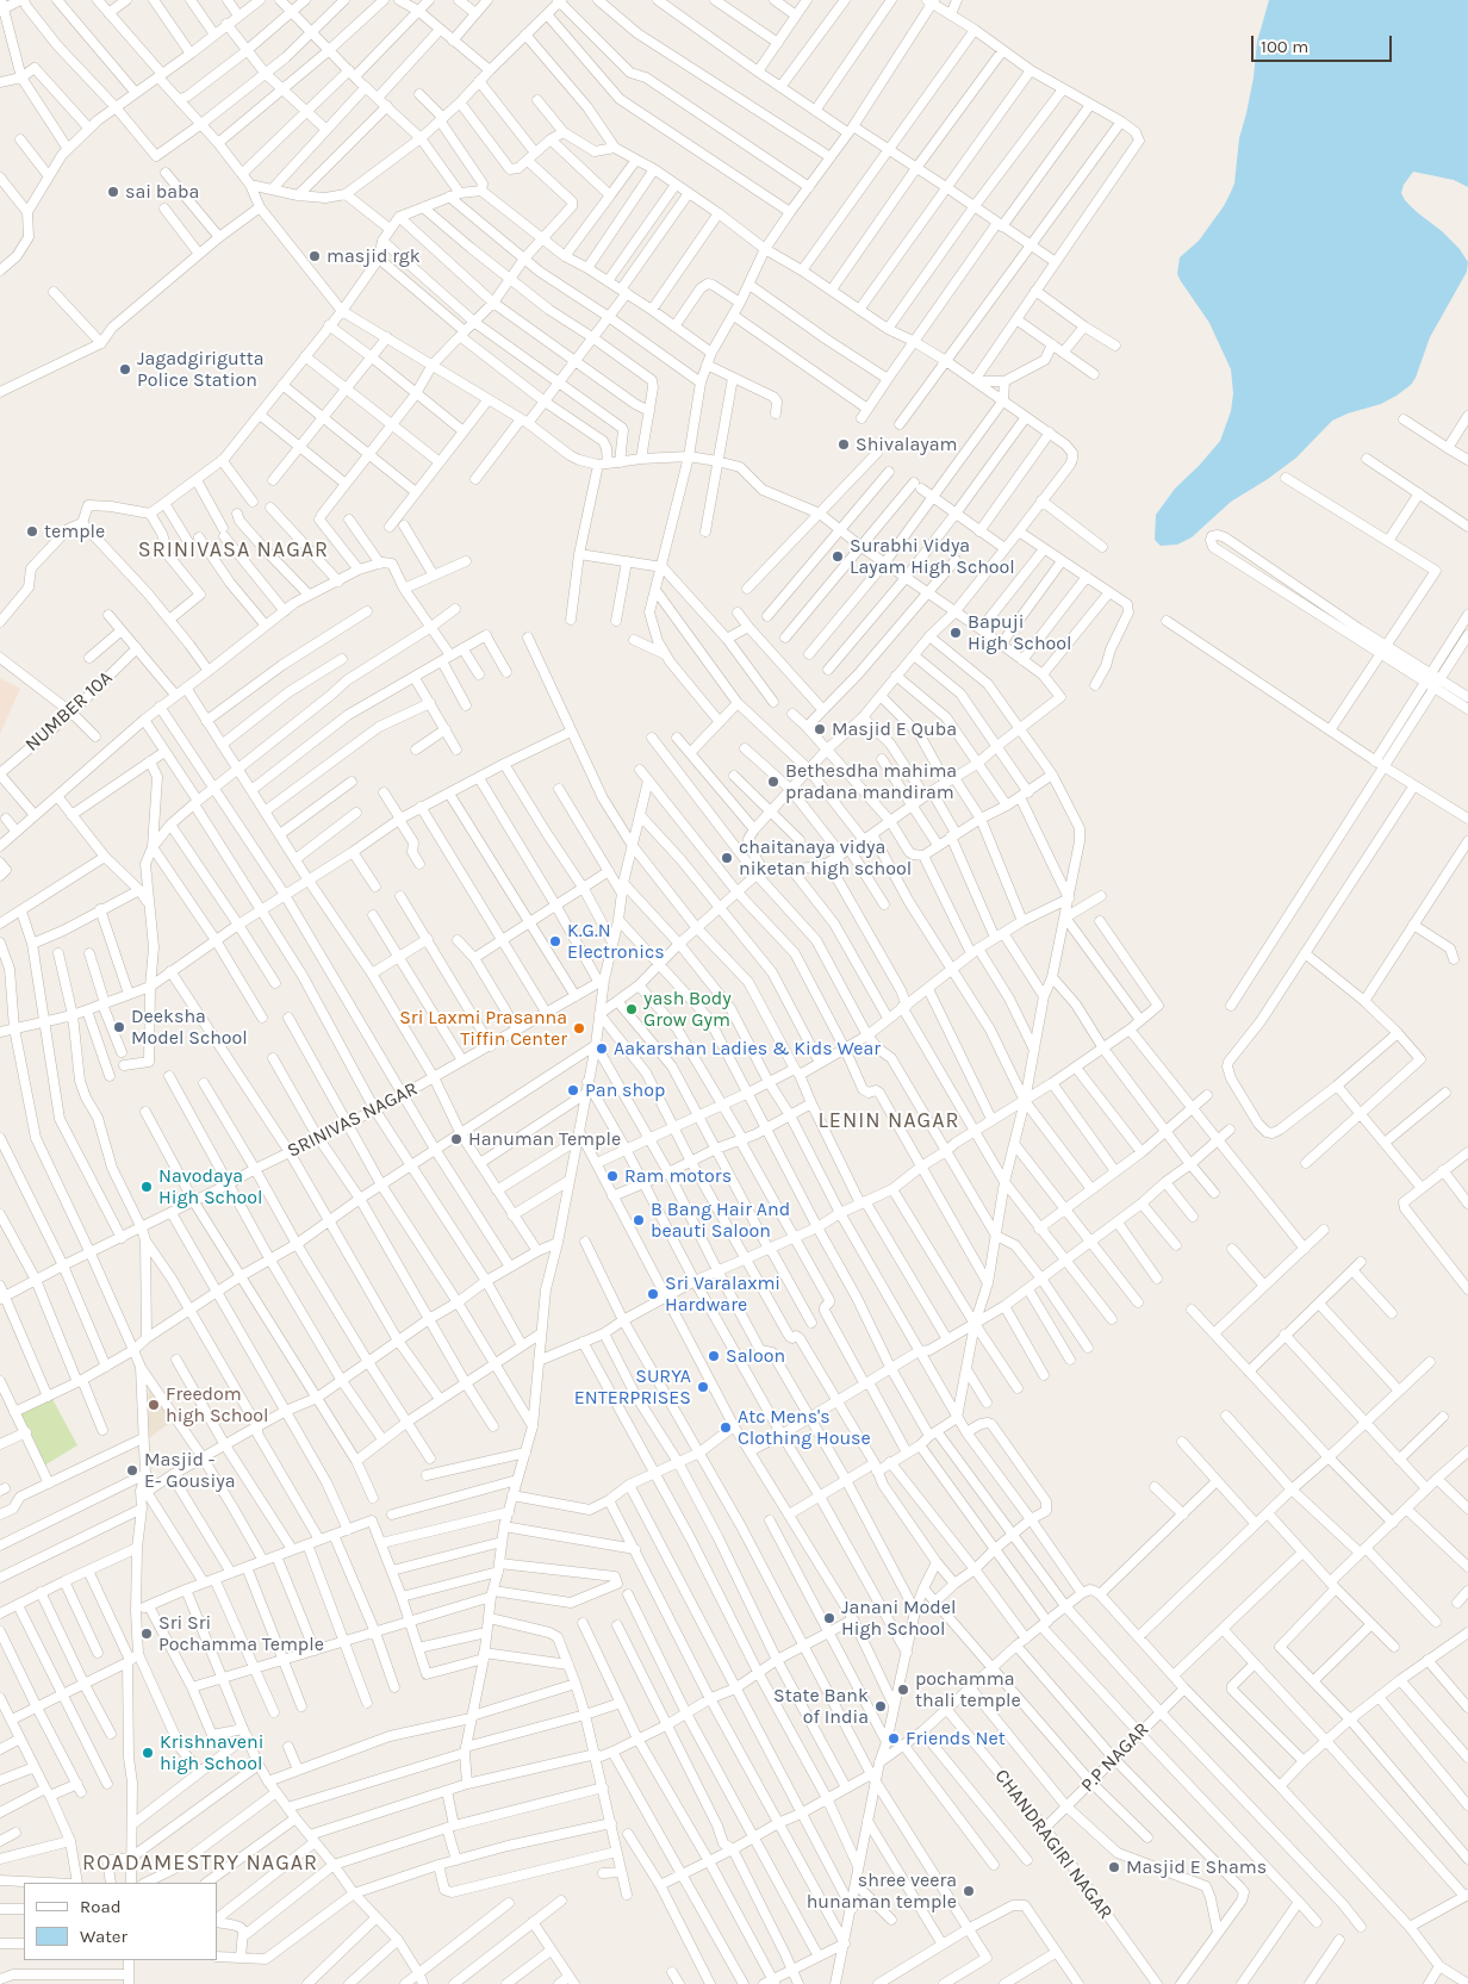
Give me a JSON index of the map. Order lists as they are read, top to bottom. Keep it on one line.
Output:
{"streets":{"street":["NUMBER 10A","SRINIVAS NAGAR","P.P NAGAR","CHANDRAGIRI NAGAR"]},"crossings":[["P.P NAGAR","CHANDRAGIRI NAGAR"]],"districts":["SRINIVASA NAGAR","LENIN NAGAR","ROADAMESTRY NAGAR"],"places":["sai baba","masjid rgk","Jagadgirigutta Police Station","Shivalayam","temple","Surabhi Vidya Layam High School","Bapuji High School","Masjid E Quba","Bethesdha mahima pradana mandiram","chaitanaya vidya niketan high school","K.G.N Electronics","yash Body Grow Gym","Deeksha Model School","Sri Laxmi Prasanna Tiffin Center","Aakarshan Ladies & Kids Wear","Pan shop","Hanuman Temple","Ram motors","Navodaya High School","B Bang Hair And beauti Saloon","Sri Varalaxmi Hardware","Saloon","SURYA ENTERPRISES","Freedom high School","Atc Mens's Clothing House","Masjid - E- Gousiya","Janani Model High School","Sri Sri Pochamma Temple","pochamma thali temple","State Bank of India","Friends Net","Krishnaveni high School","Masjid E Shams","shree veera hunaman temple"],"legend":["Road","Water"],"scale_bar":"100 m"}
